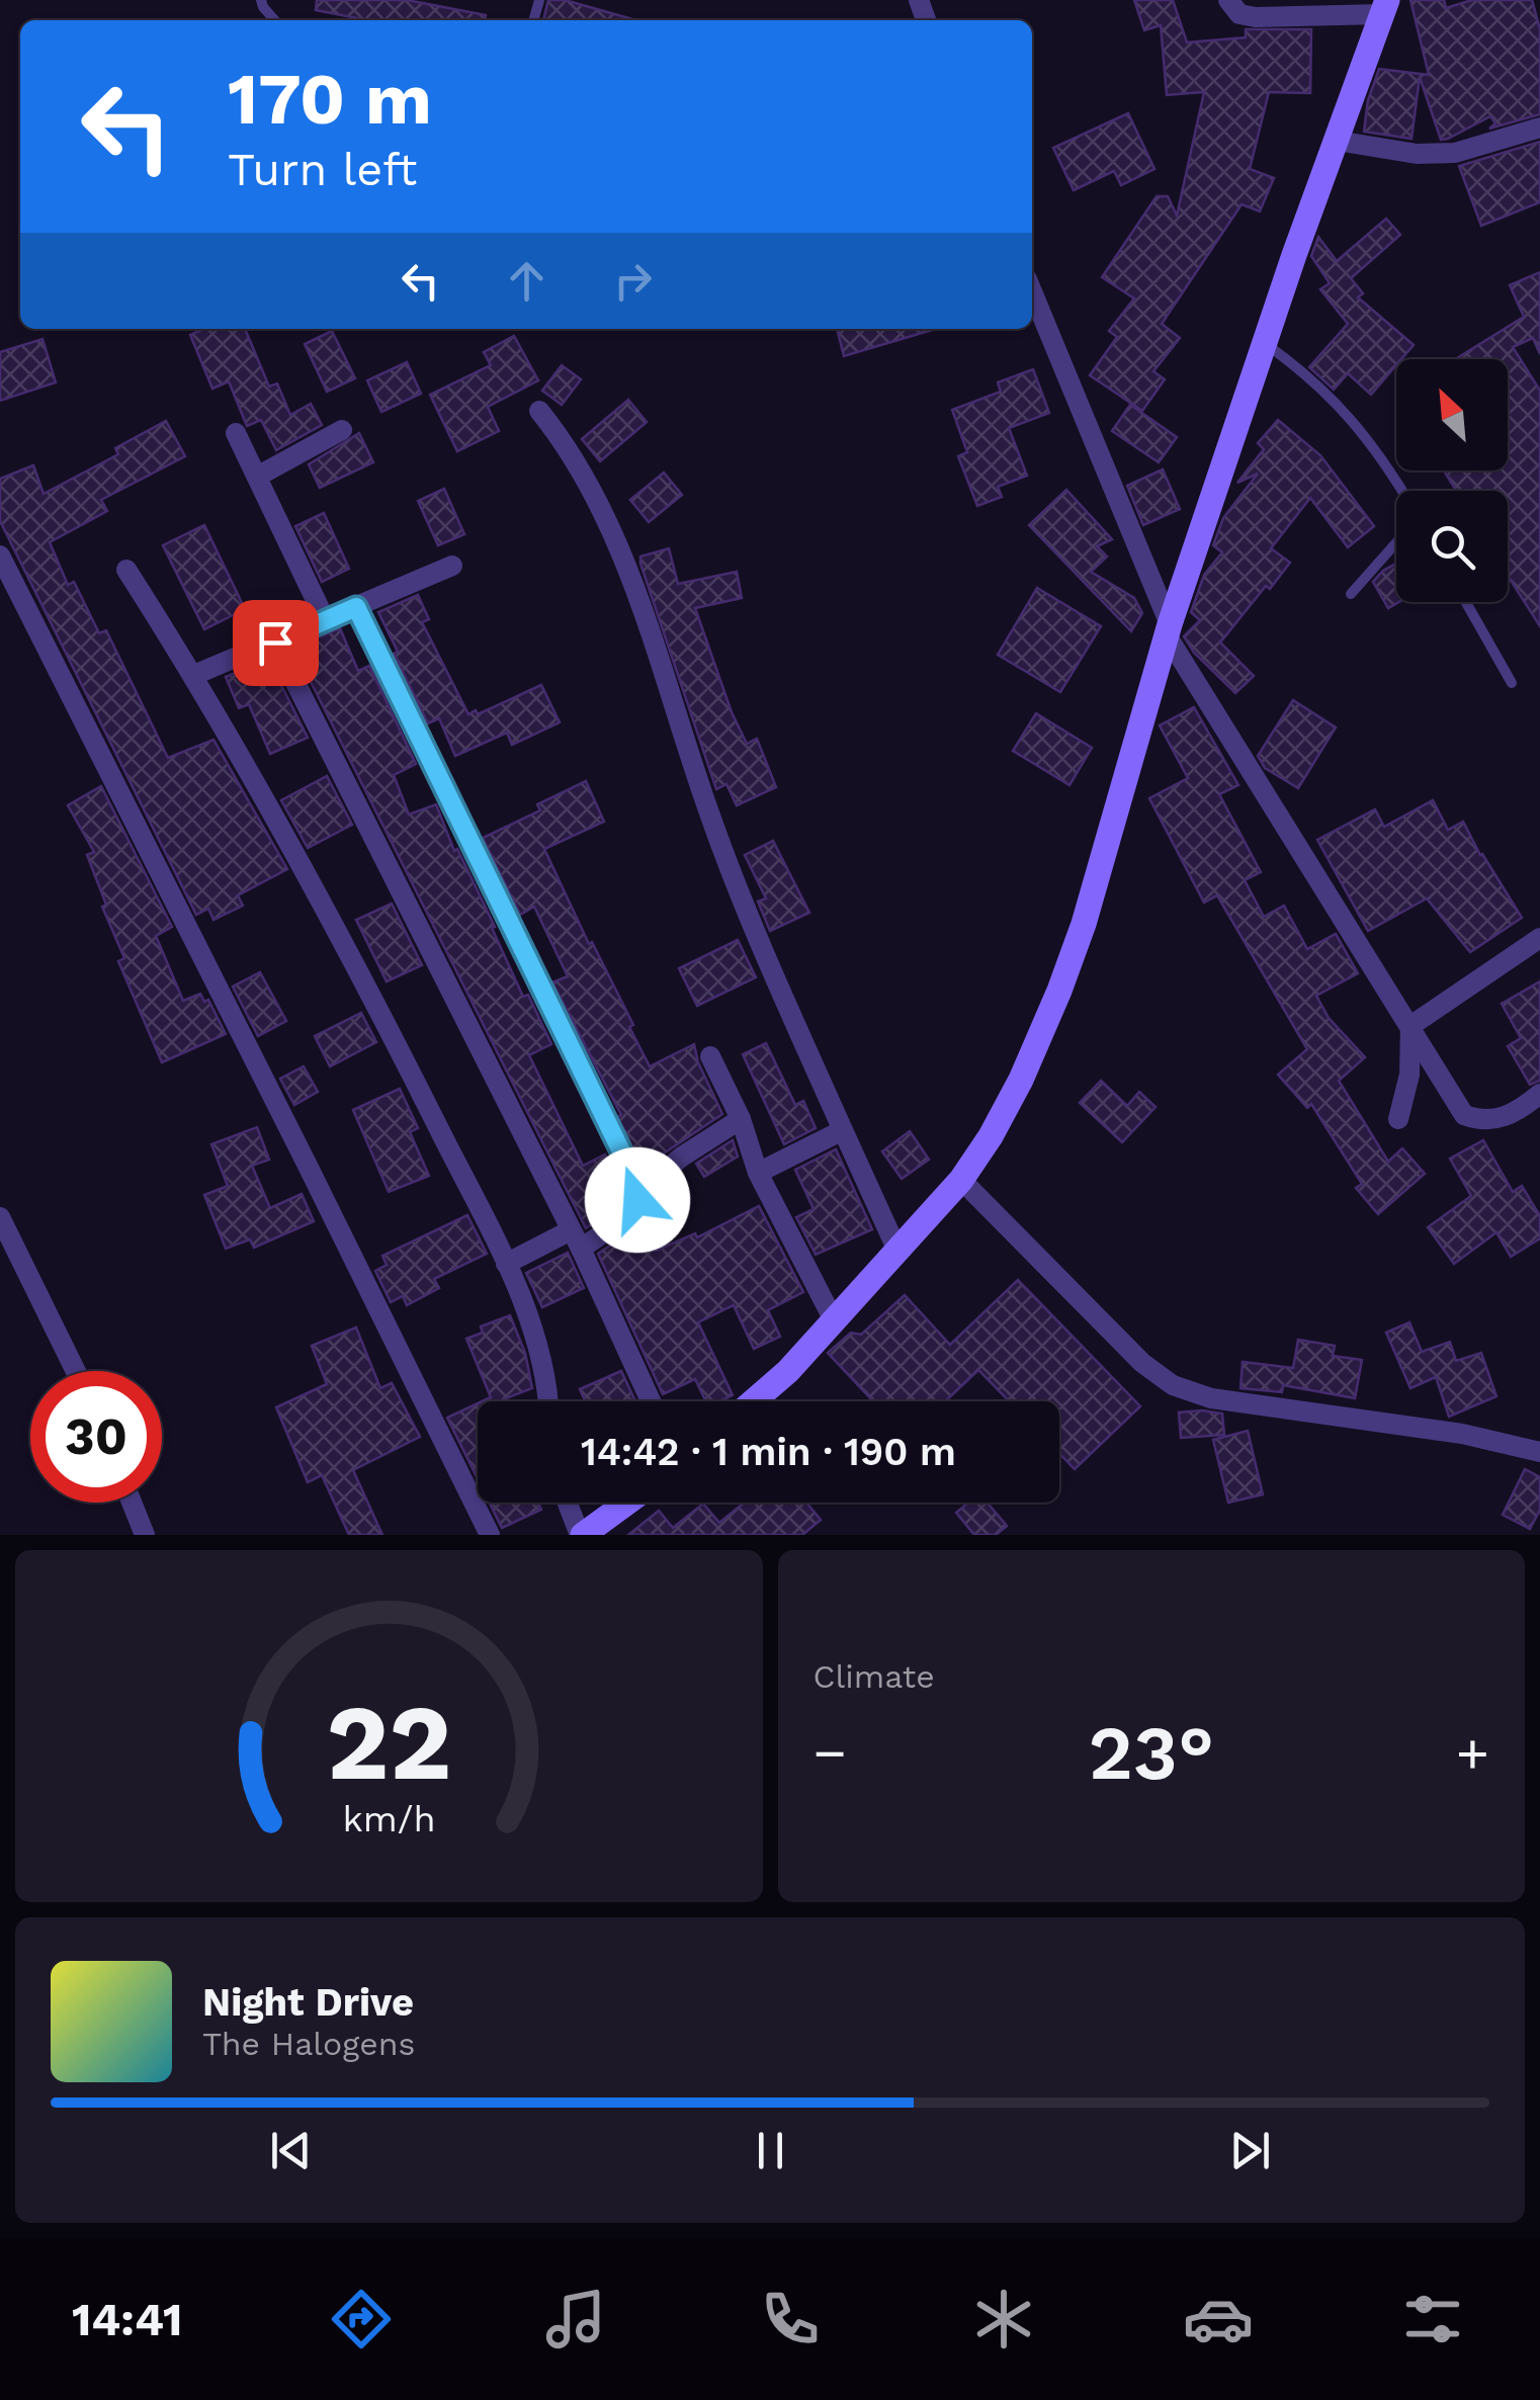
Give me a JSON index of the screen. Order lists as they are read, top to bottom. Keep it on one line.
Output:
{"north":"top left","page":{"turn":["170 m","Turn left"],"limit":"30","trip":"14:42 · 1 min · 190 m","tile":"Climate","heat":["−","23°","+"],"song":["Night Drive","The Halogens"],"tabs":"14:41","gauge":["22","km/h"]}}
